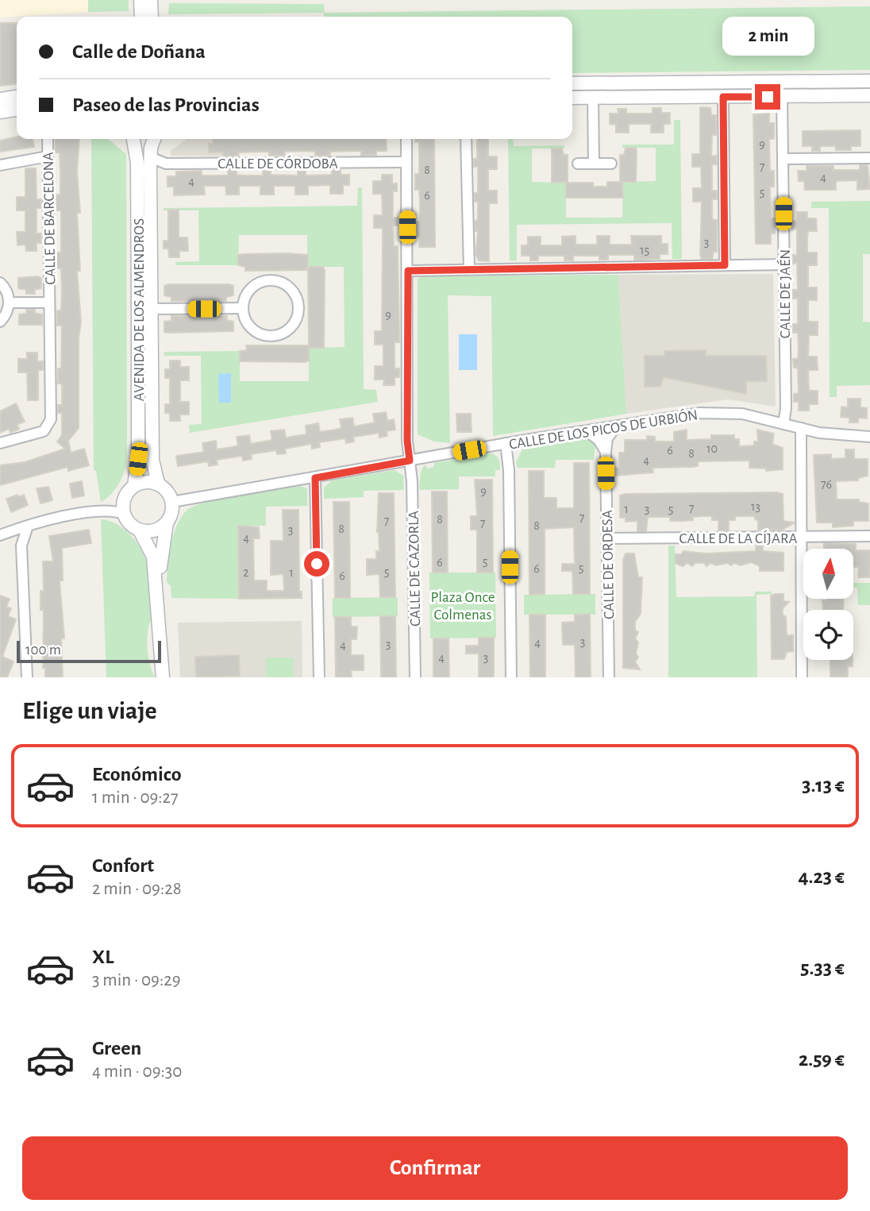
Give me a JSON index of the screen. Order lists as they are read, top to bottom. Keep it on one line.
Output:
{"streets":{"street":["CALLE DE CÓRDOBA","CALLE DE BARCELONA","CALLE DE JAÉN","AVENIDA DE LOS ALMENDROS","CALLE DE LOS PICOS DE URBIÓN","CALLE DE LA CÍJARA","CALLE DE ORDESA","CALLE DE CAZORLA"]},"crossings":[["CALLE DE CÓRDOBA","AVENIDA DE LOS ALMENDROS"],["CALLE DE CÓRDOBA","CALLE DE CAZORLA"],["CALLE DE JAÉN","CALLE DE LOS PICOS DE URBIÓN"],["AVENIDA DE LOS ALMENDROS","CALLE DE LOS PICOS DE URBIÓN"],["CALLE DE LOS PICOS DE URBIÓN","CALLE DE ORDESA"],["CALLE DE LOS PICOS DE URBIÓN","CALLE DE CAZORLA"],["CALLE DE LA CÍJARA","CALLE DE ORDESA"]],"parks":["Plaza Once Colmenas"],"house_numbers":["9","7","8","4","4","5","6","3","15","9","10","6","8","4","76","9","13","7","1","3","5","7","8","7","7","8","8","3","4","5","6","5","6","5","2","1","6","3","4","3","4","4","3"],"scale_bar":"100 m","north":"top","page":{"bubble":"2 min","banner":["Calle de Doñana","Paseo de las Provincias"],"scale":"100 m","heading":"Elige un viaje","list":[{"name":"Económico","note":"1 min · 09:27","value":"3.13 €"},{"name":"Confort","note":"2 min · 09:28","value":"4.23 €"},{"name":"XL","note":"3 min · 09:29","value":"5.33 €"},{"name":"Green","note":"4 min · 09:30","value":"2.59 €"}],"buttons":"Confirmar"}}
